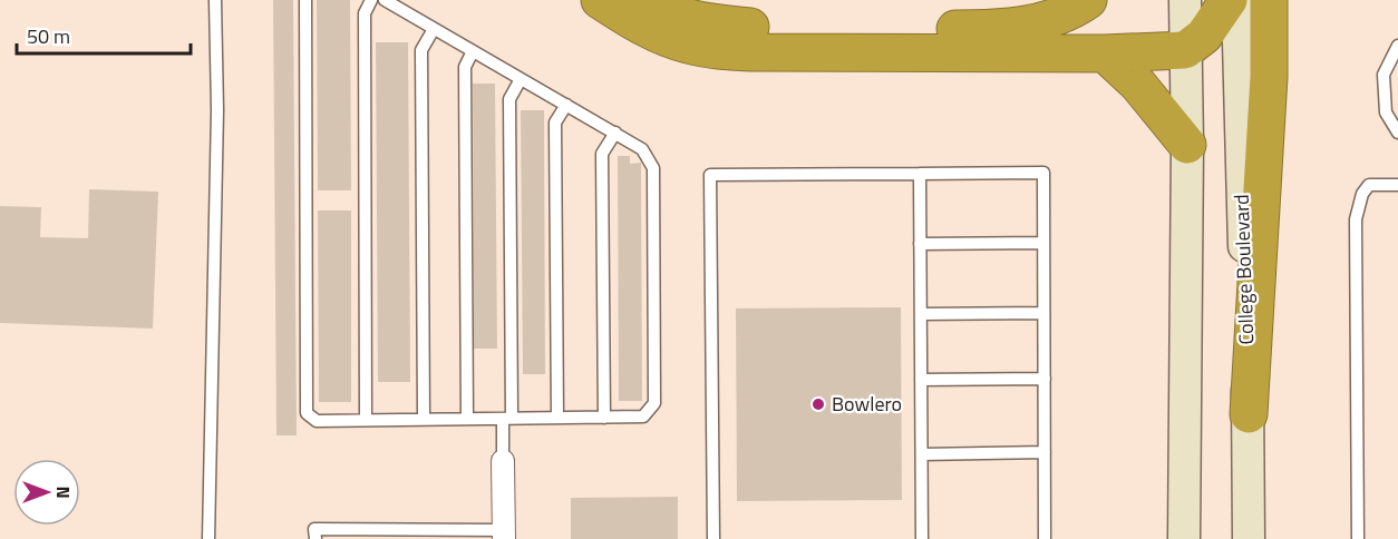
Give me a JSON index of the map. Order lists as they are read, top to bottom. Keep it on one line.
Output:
{"streets":{"main road":["College Boulevard"]},"places":["Bowlero"],"scale_bar":"50 m","north":"right"}
